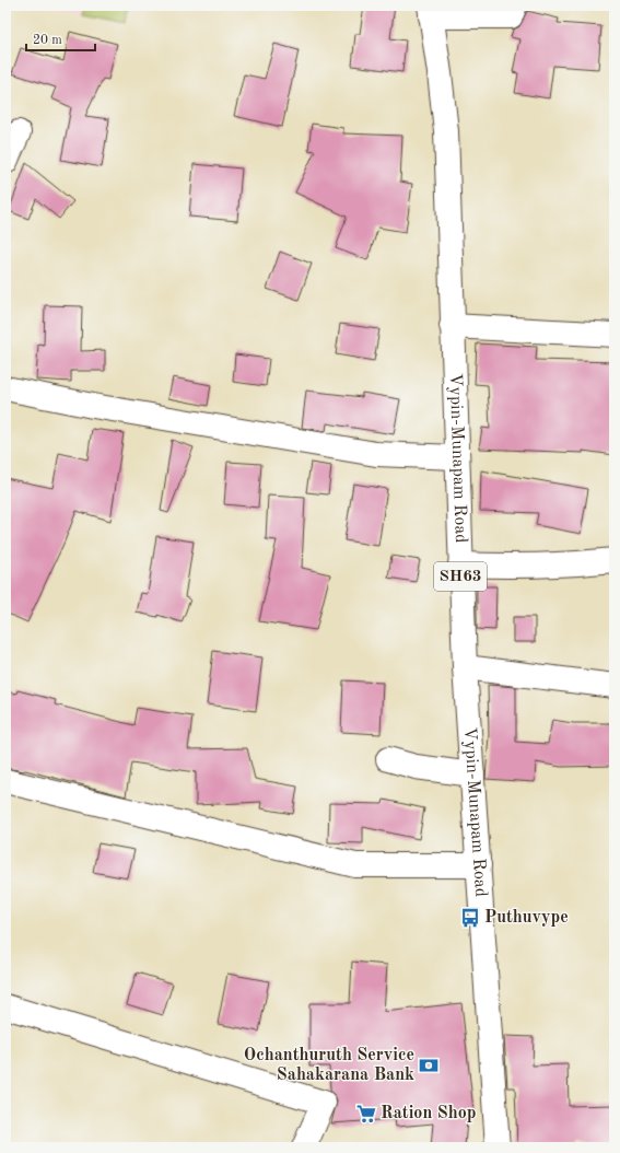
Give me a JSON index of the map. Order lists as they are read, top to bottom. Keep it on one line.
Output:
{"streets":{"street":["Vypin-Munapam Road","SH63"]},"places":{"bus stop":["Puthuvype"],"bank":["Ochanthuruth Service Sahakarana Bank"],"supermarket":["Ration Shop"]},"scale_bar":"20 m"}
